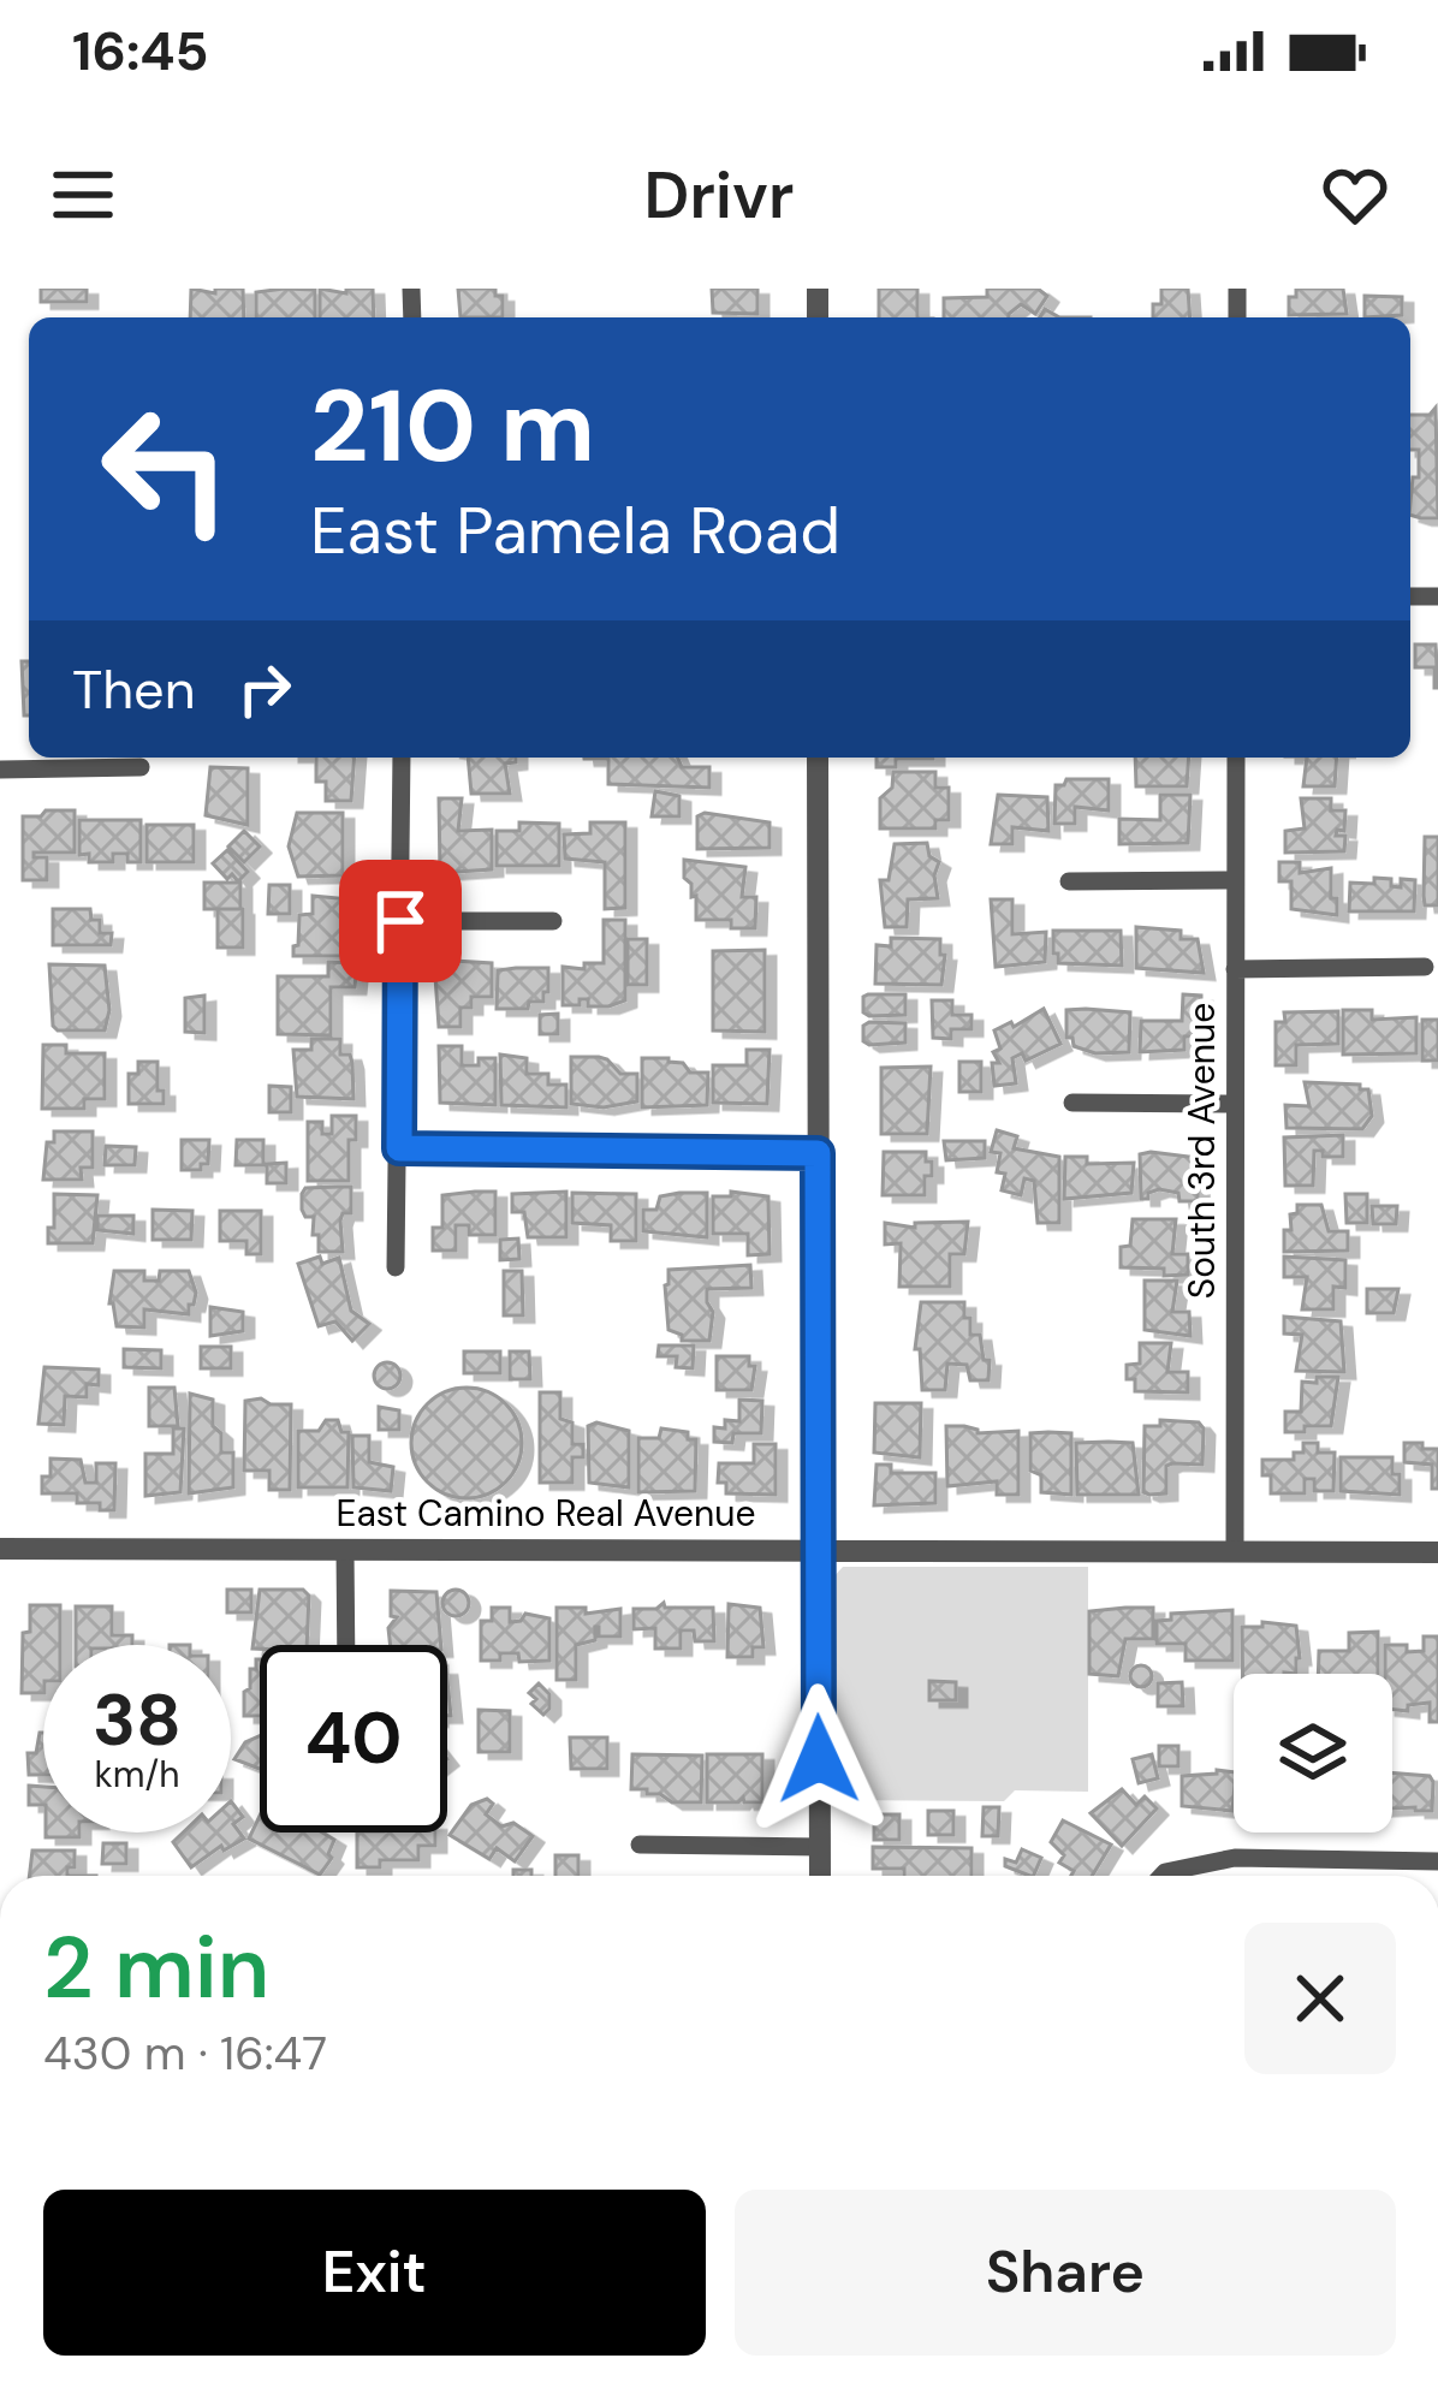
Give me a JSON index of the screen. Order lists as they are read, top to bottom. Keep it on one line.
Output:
{"streets":{"street":["South 3rd Avenue","East Camino Real Avenue"]},"crossings":[["South 3rd Avenue","East Camino Real Avenue"]],"page":{"status":"16:45","header":"Drivr","turn":["210 m","East Pamela Road"],"then":"Then","speed":"38 km/h","limit":"40","heading":["2 min","430 m · 16:47"],"buttons":["Exit","Share"]}}
